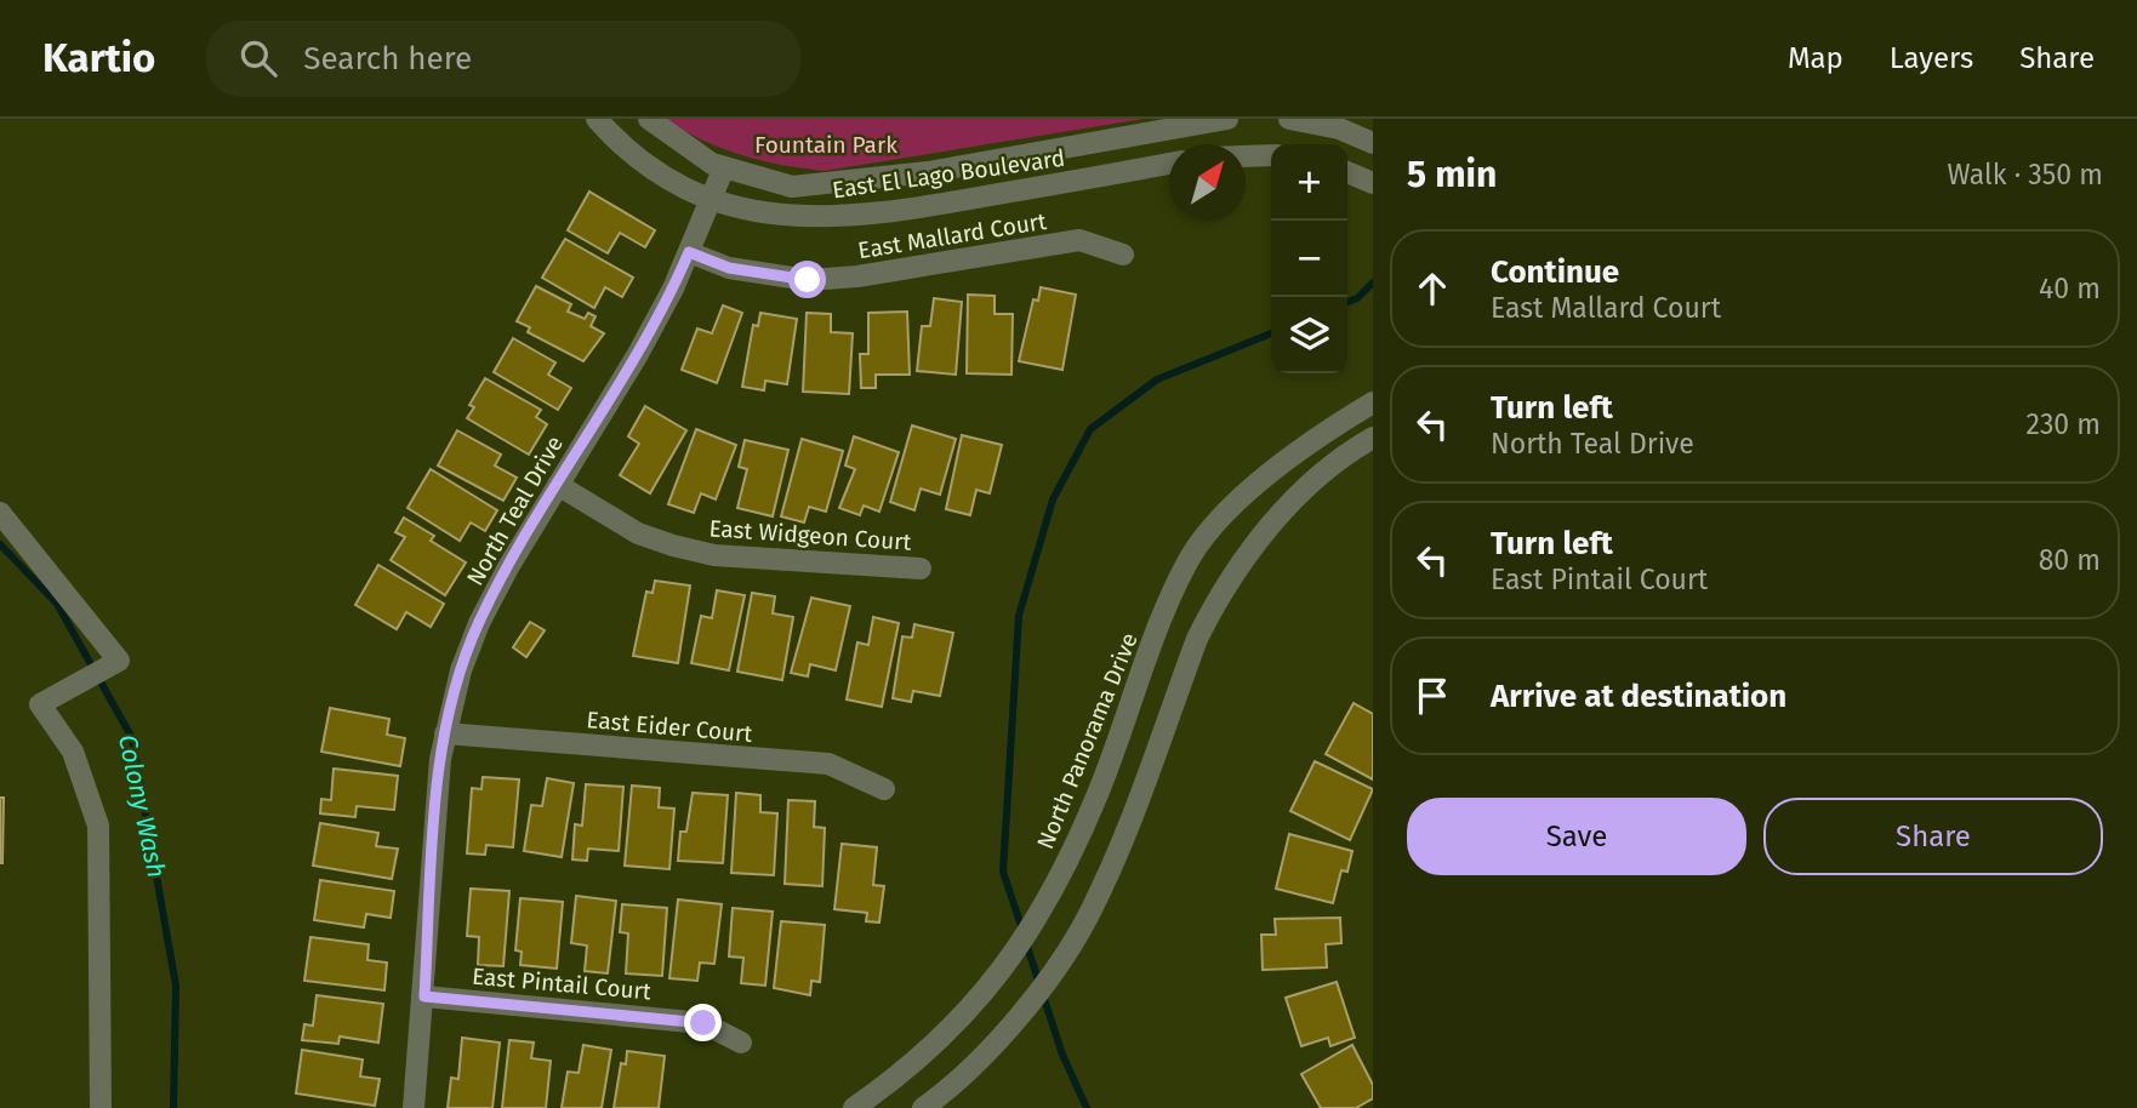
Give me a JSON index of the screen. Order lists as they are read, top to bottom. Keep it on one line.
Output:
{"streets":{"street":["East El Lago Boulevard","East Mallard Court","North Teal Drive","East Widgeon Court","East Eider Court","North Panorama Drive","East Pintail Court"]},"crossings":[["East El Lago Boulevard","North Teal Drive"],["East Mallard Court","North Teal Drive"],["North Teal Drive","East Widgeon Court"],["North Teal Drive","East Eider Court"],["North Teal Drive","East Pintail Court"]],"water":["Colony Wash"],"parks":["Fountain Park"],"north":"top right","page":{"header":"Kartio","search":"Search here","nav":["Map","Layers","Share"],"heading":["5 min","Walk · 350 m"],"map_buttons":["+","−"],"list":[["Continue","East Mallard Court","40 m"],["Turn left","North Teal Drive","230 m"],["Turn left","East Pintail Court","80 m"],"Arrive at destination"],"buttons":["Save","Share"]}}
